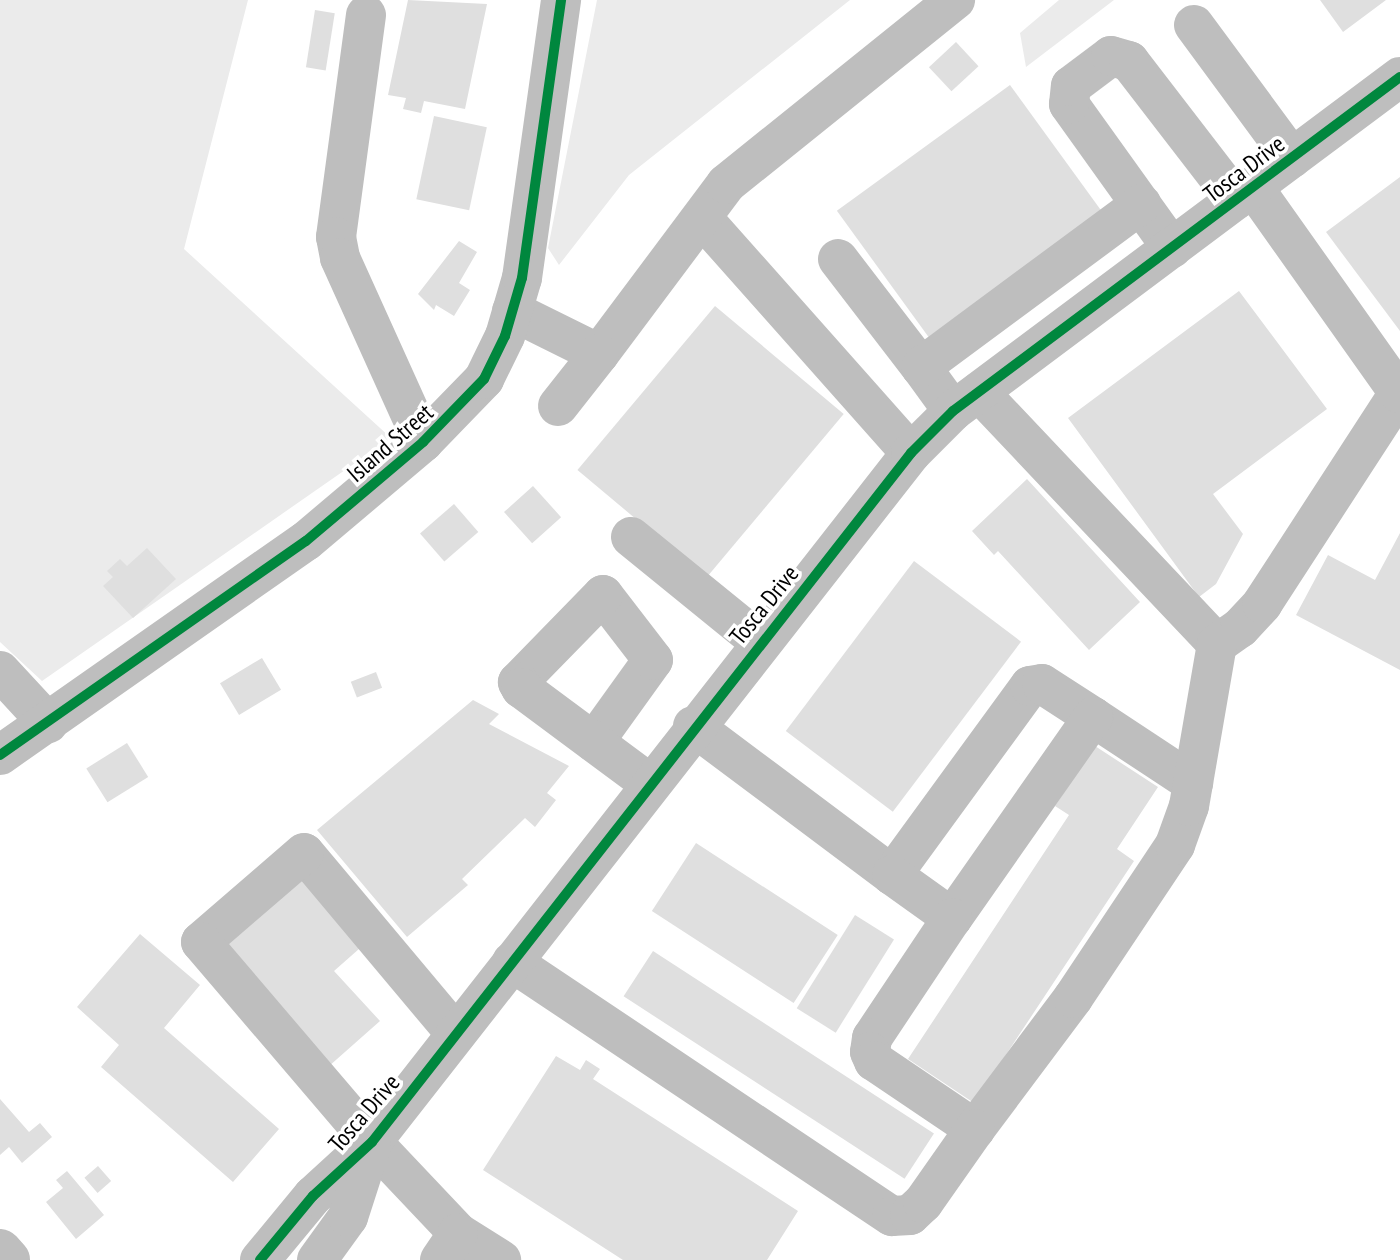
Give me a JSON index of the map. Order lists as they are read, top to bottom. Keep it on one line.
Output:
{"streets":{"street":["Tosca Drive","Island Street"]}}
